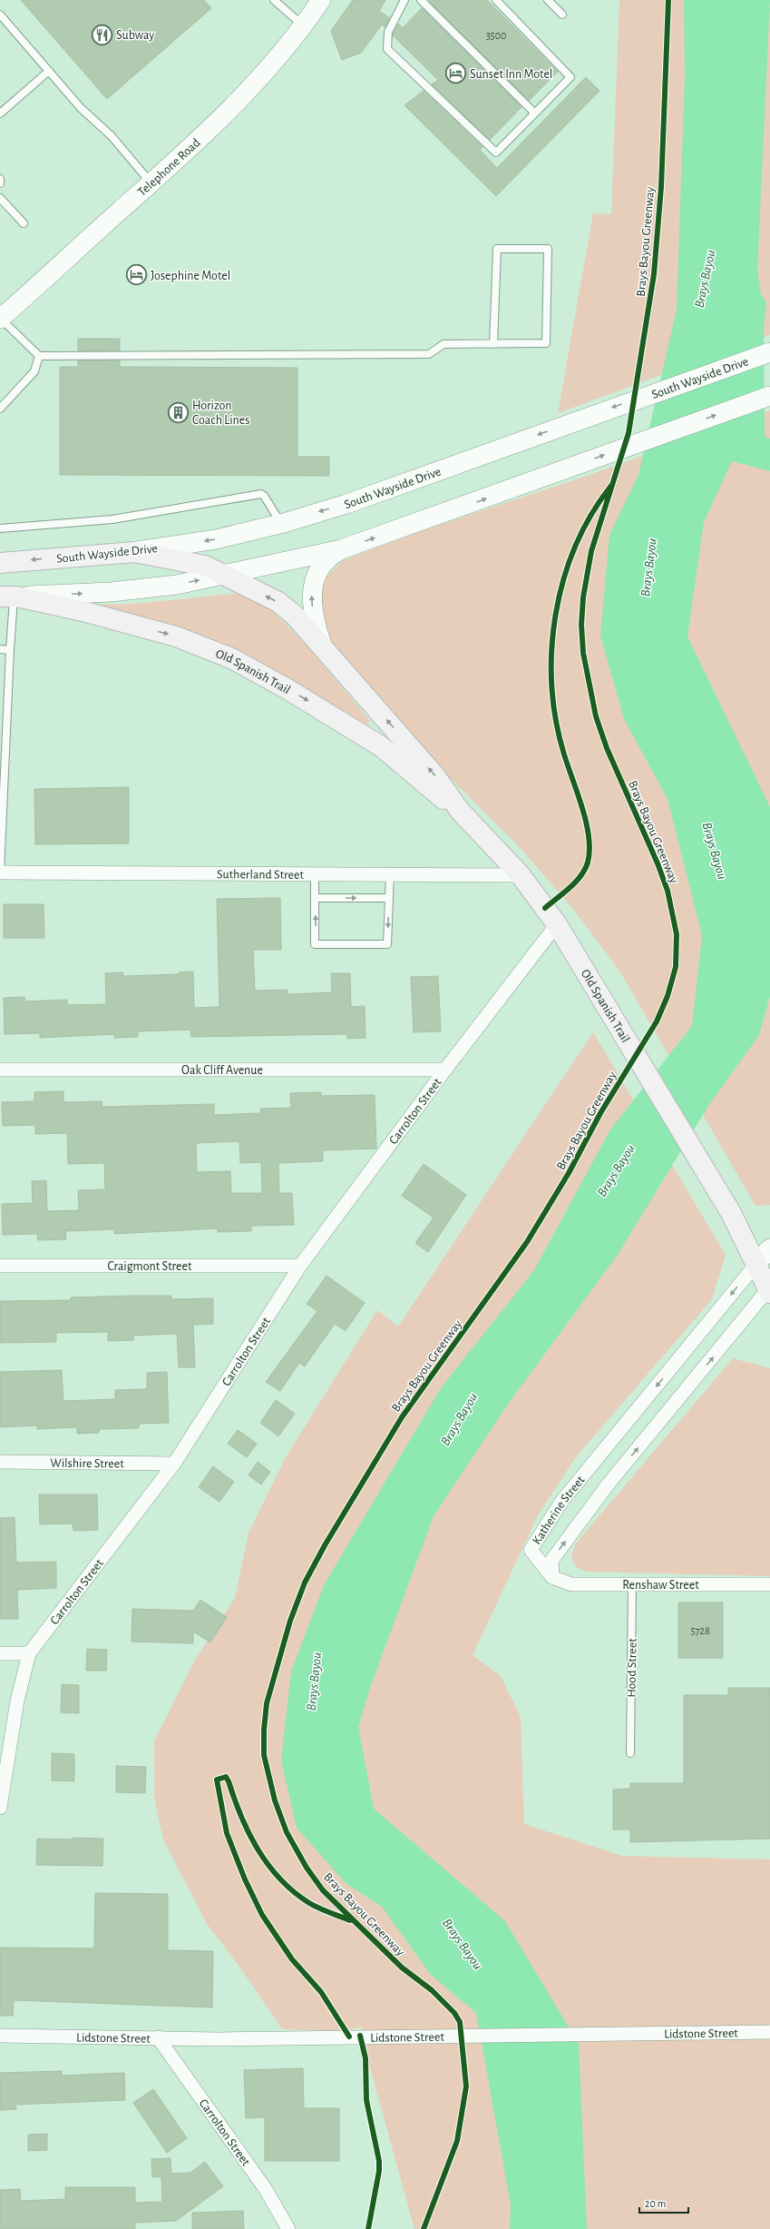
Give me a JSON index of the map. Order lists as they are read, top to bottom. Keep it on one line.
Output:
{"streets":{"main road":["Telephone Road","South Wayside Drive","Old Spanish Trail"],"street":["Sutherland Street","Oak Cliff Avenue","Carrolton Street","Craigmont Street","Wilshire Street","Katherine Street","Renshaw Street","Lidstone Street"],"lane":["Hood Street"],"cycle path":["Brays Bayou Greenway"]},"crossings":[["South Wayside Drive","Old Spanish Trail"],["Old Spanish Trail","Sutherland Street"],["Old Spanish Trail","Carrolton Street"],["Old Spanish Trail","Katherine Street"],["Oak Cliff Avenue","Carrolton Street"],["Carrolton Street","Craigmont Street"],["Carrolton Street","Wilshire Street"],["Carrolton Street","Lidstone Street"],["Katherine Street","Renshaw Street"],["Renshaw Street","Hood Street"]],"water":["Brays Bayou"],"places":{"restaurant":["Subway"],"hotel":["Sunset Inn Motel","Josephine Motel"],"building":["Horizon Coach Lines"]},"house_numbers":["3500","5728"],"scale_bar":"20 m"}
